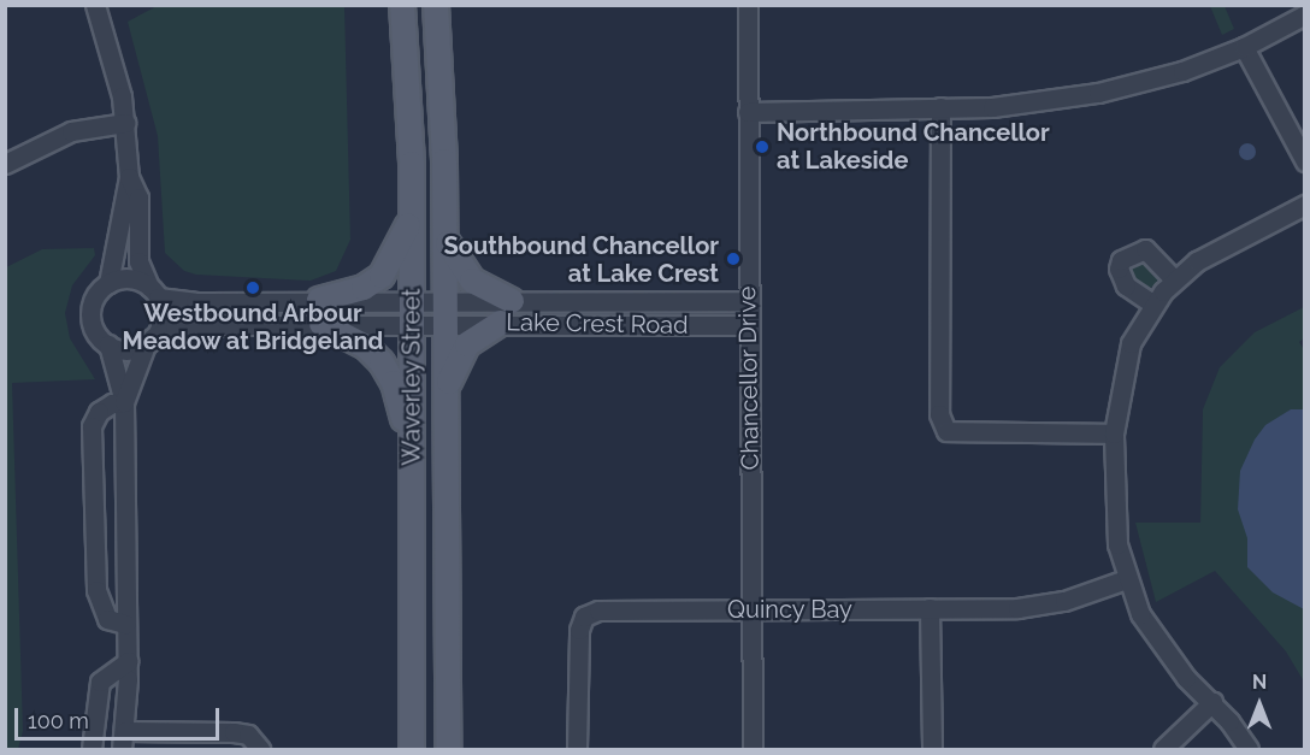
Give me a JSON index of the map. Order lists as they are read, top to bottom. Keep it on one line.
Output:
{"streets":{"main road":["Waverley Street"],"street":["Lake Crest Road","Chancellor Drive","Quincy Bay"]},"crossings":[["Lake Crest Road","Waverley Street"],["Lake Crest Road","Chancellor Drive"],["Chancellor Drive","Quincy Bay"]],"places":["Northbound Chancellor at Lakeside","Southbound Chancellor at Lake Crest","Westbound Arbour Meadow at Bridgeland"],"scale_bar":"100 m","north":"top"}
